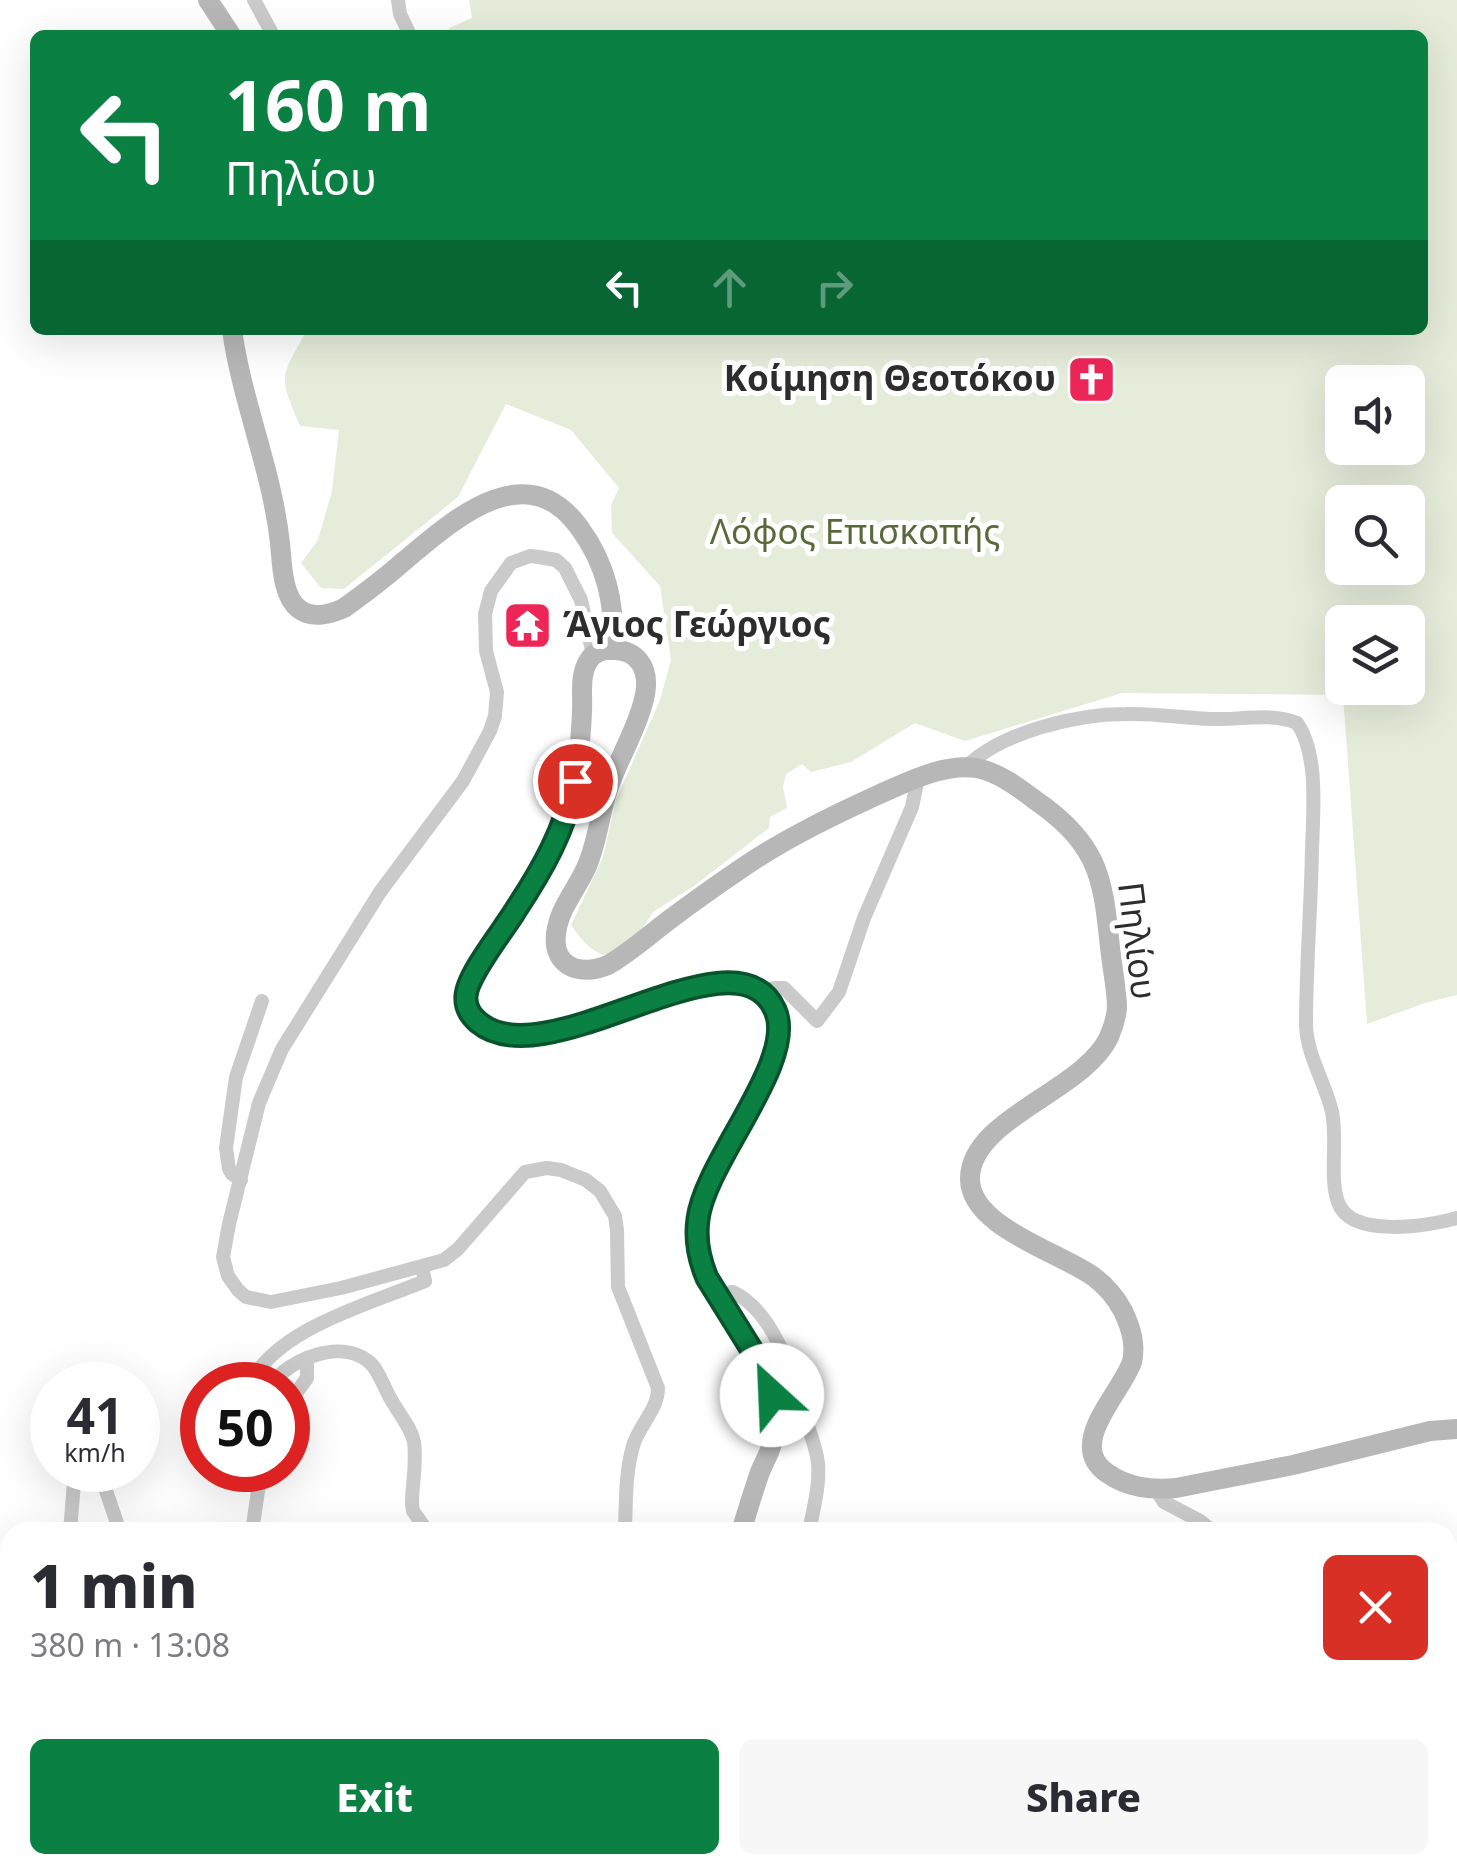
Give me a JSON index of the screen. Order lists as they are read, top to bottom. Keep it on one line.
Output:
{"streets":{"main road":["Πηλίου"]},"parks":["Λόφος Επισκοπής"],"places":{"church":["Κοίμηση Θεοτόκου"],"temple":["Άγιος Γεώργιος"]},"page":{"turn":["160 m","Πηλίου"],"speed":"41 km/h","limit":"50","heading":["1 min","380 m · 13:08"],"buttons":["Exit","Share"]}}
